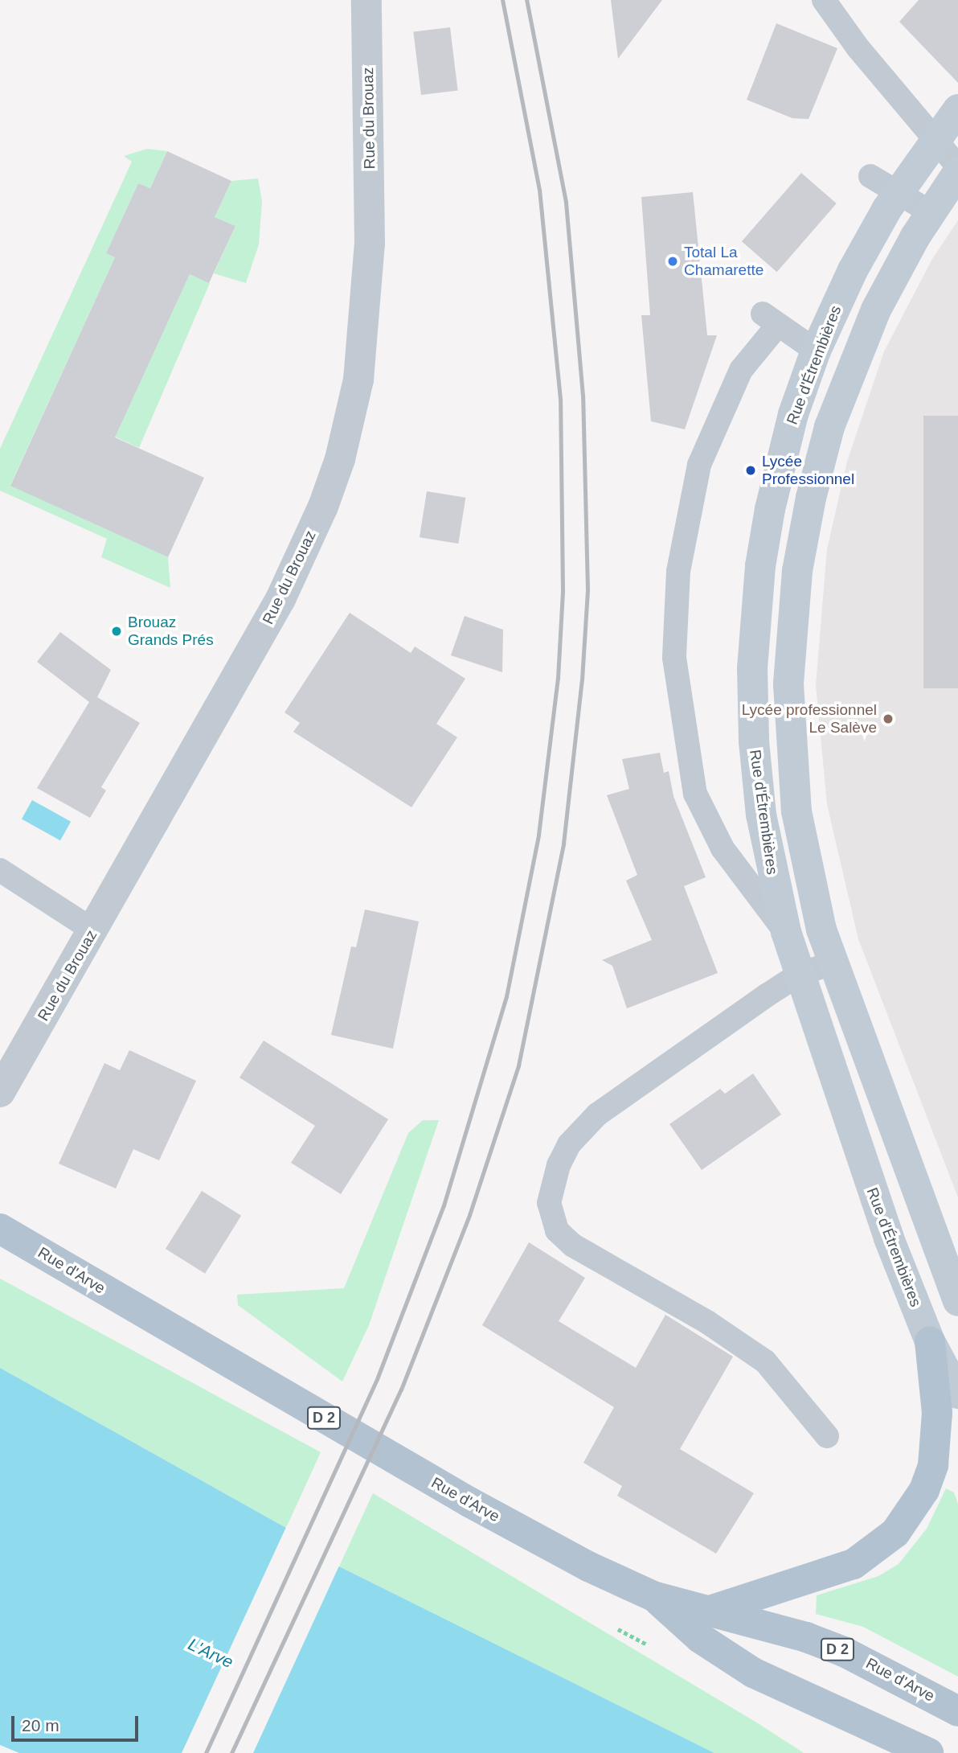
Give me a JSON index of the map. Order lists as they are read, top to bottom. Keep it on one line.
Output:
{"streets":{"main road":["Rue d'Étrembières","Rue d'Arve","D 2"],"street":["Rue du Brouaz"]},"water":["L'Arve"],"places":["Total La Chamarette","Lycée Professionnel","Brouaz Grands Prés","Lycée professionnel Le Salève"],"scale_bar":"20 m"}
